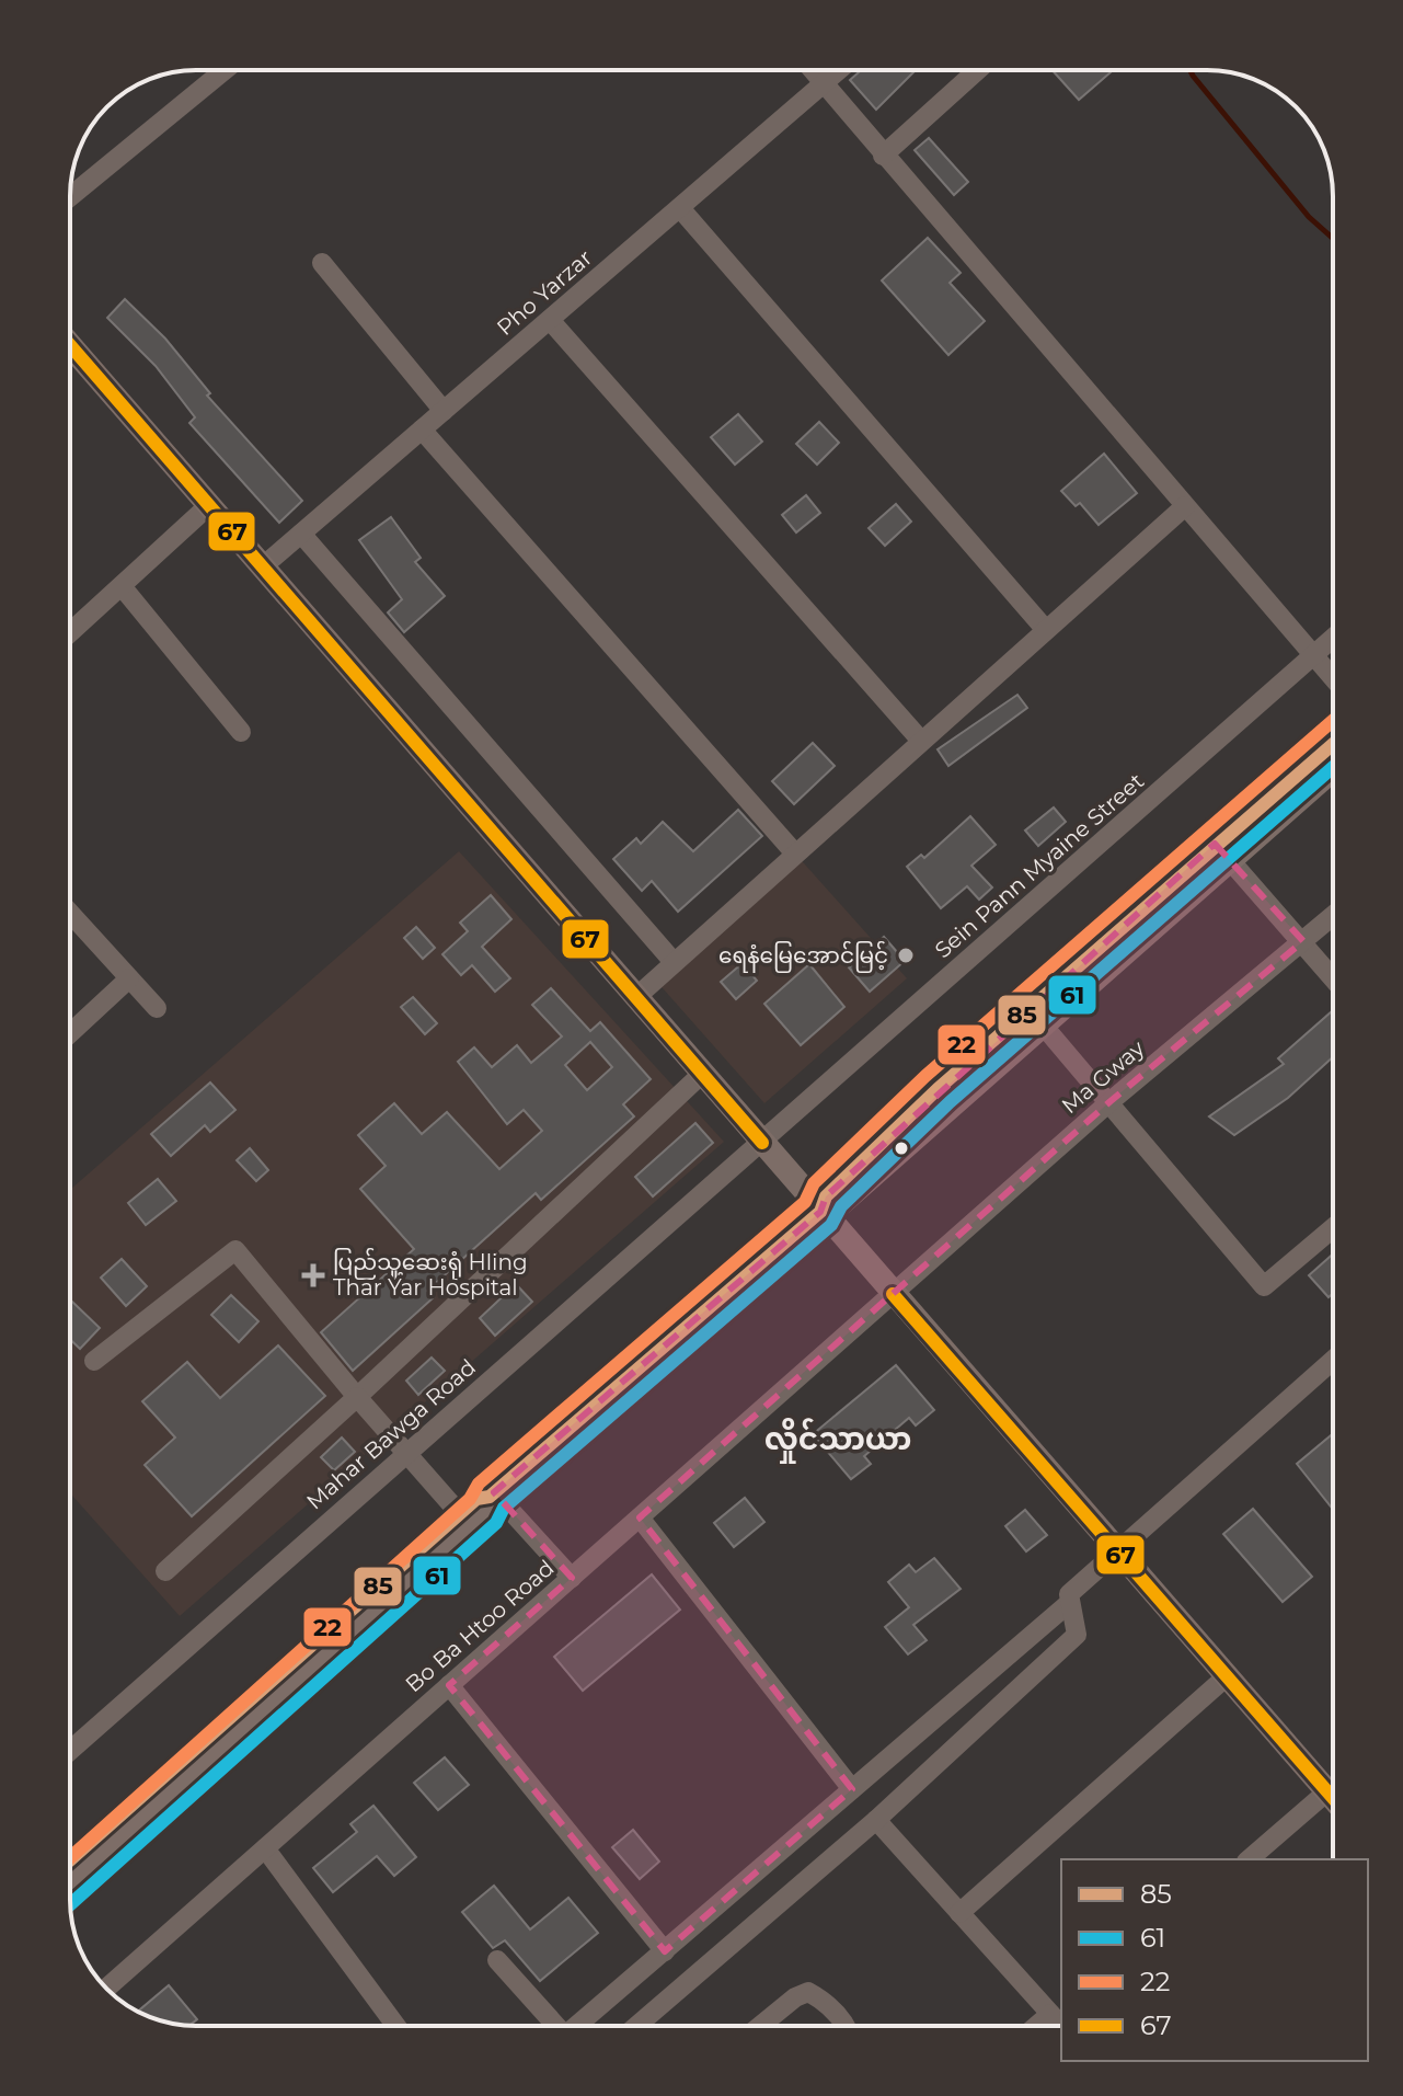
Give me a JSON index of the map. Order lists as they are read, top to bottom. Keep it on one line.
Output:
{"streets":{"street":["Pho Yarzar","Sein Pann Myaine Street","Ma Gway","Mahar Bawga Road","Bo Ba Htoo Road"]},"crossings":[["Sein Pann Myaine Street","Mahar Bawga Road"],["Ma Gway","Bo Ba Htoo Road"]],"districts":["လှိုင်သာယာ"],"places":{"other":["ရေနံမြေအောင်မြင့်"],"health":["ပြည်သူ့ဆေးရုံ Hling Thar Yar Hospital"]},"lines":["transit line 67","transit line 22","transit line 85","transit line 61"],"legend":["85","61","22","67"]}
